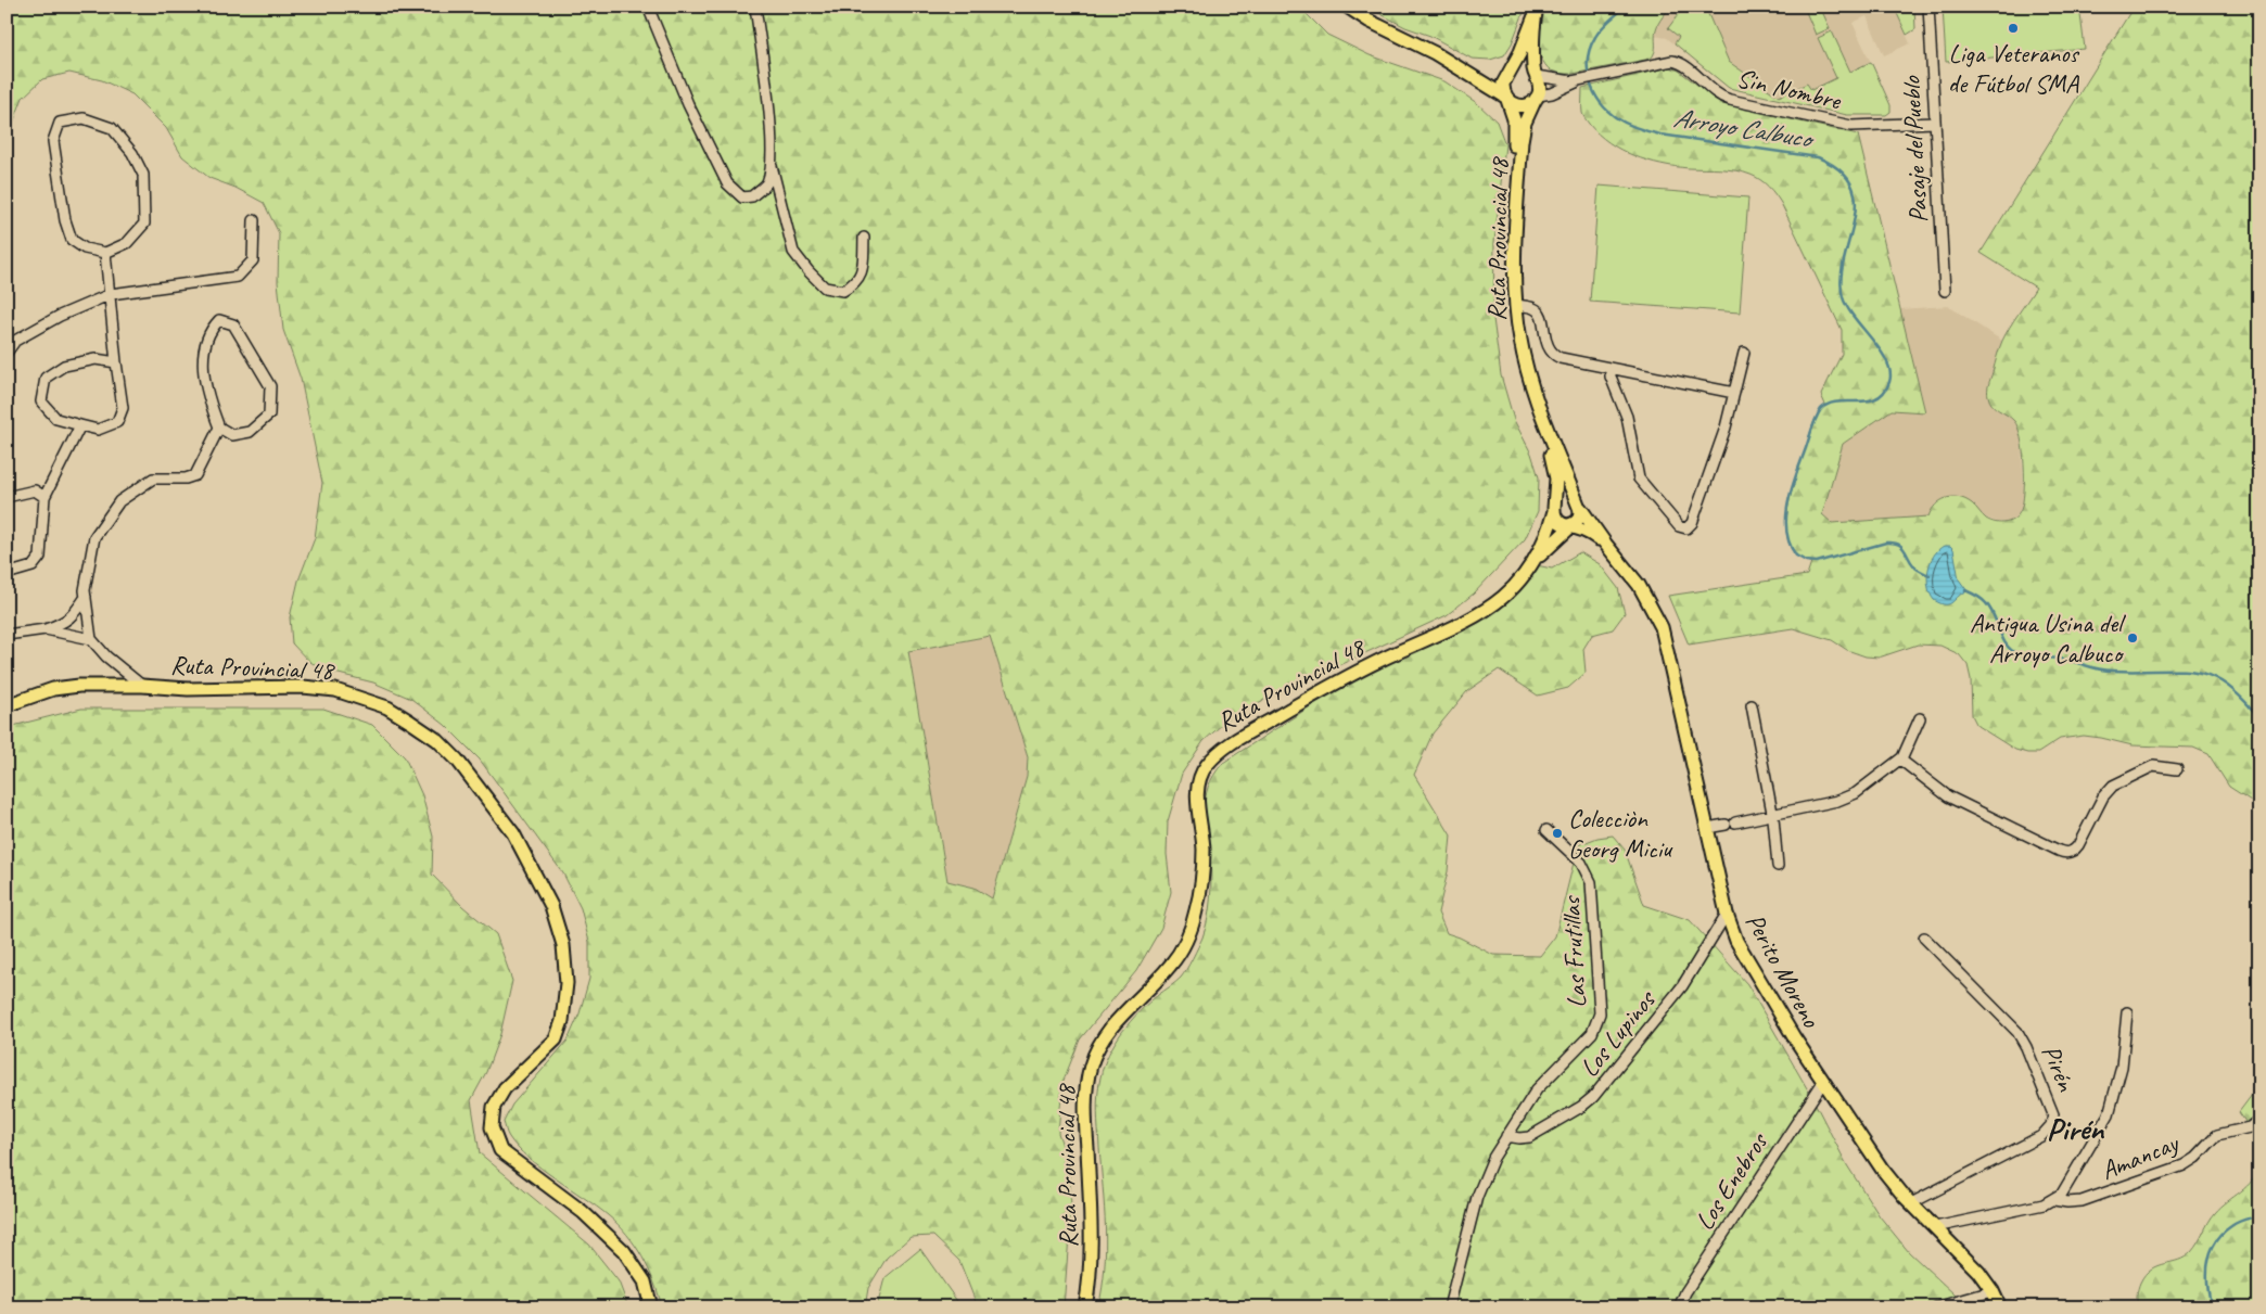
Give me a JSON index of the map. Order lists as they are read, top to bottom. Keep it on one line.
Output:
{"streets":{"main road":["Ruta Provincial 48","Perito Moreno"],"street":["Sin Nombre","Pasaje del Pueblo","Las Frutillas","Los Lupinos","Pirén","Amancay","Los Enebros"]},"crossings":[["Sin Nombre","Pasaje del Pueblo"],["Sin Nombre","Ruta Provincial 48"],["Ruta Provincial 48","Perito Moreno"],["Las Frutillas","Los Lupinos"],["Perito Moreno","Los Lupinos"],["Perito Moreno","Pirén"],["Perito Moreno","Amancay"],["Perito Moreno","Los Enebros"]],"districts":["Pirén"],"water":["Arroyo Calbuco"],"places":["Liga Veteranos de Fútbol SMA","Antigua Usina del Arroyo Calbuco","Colecciòn Georg Miciu"]}
